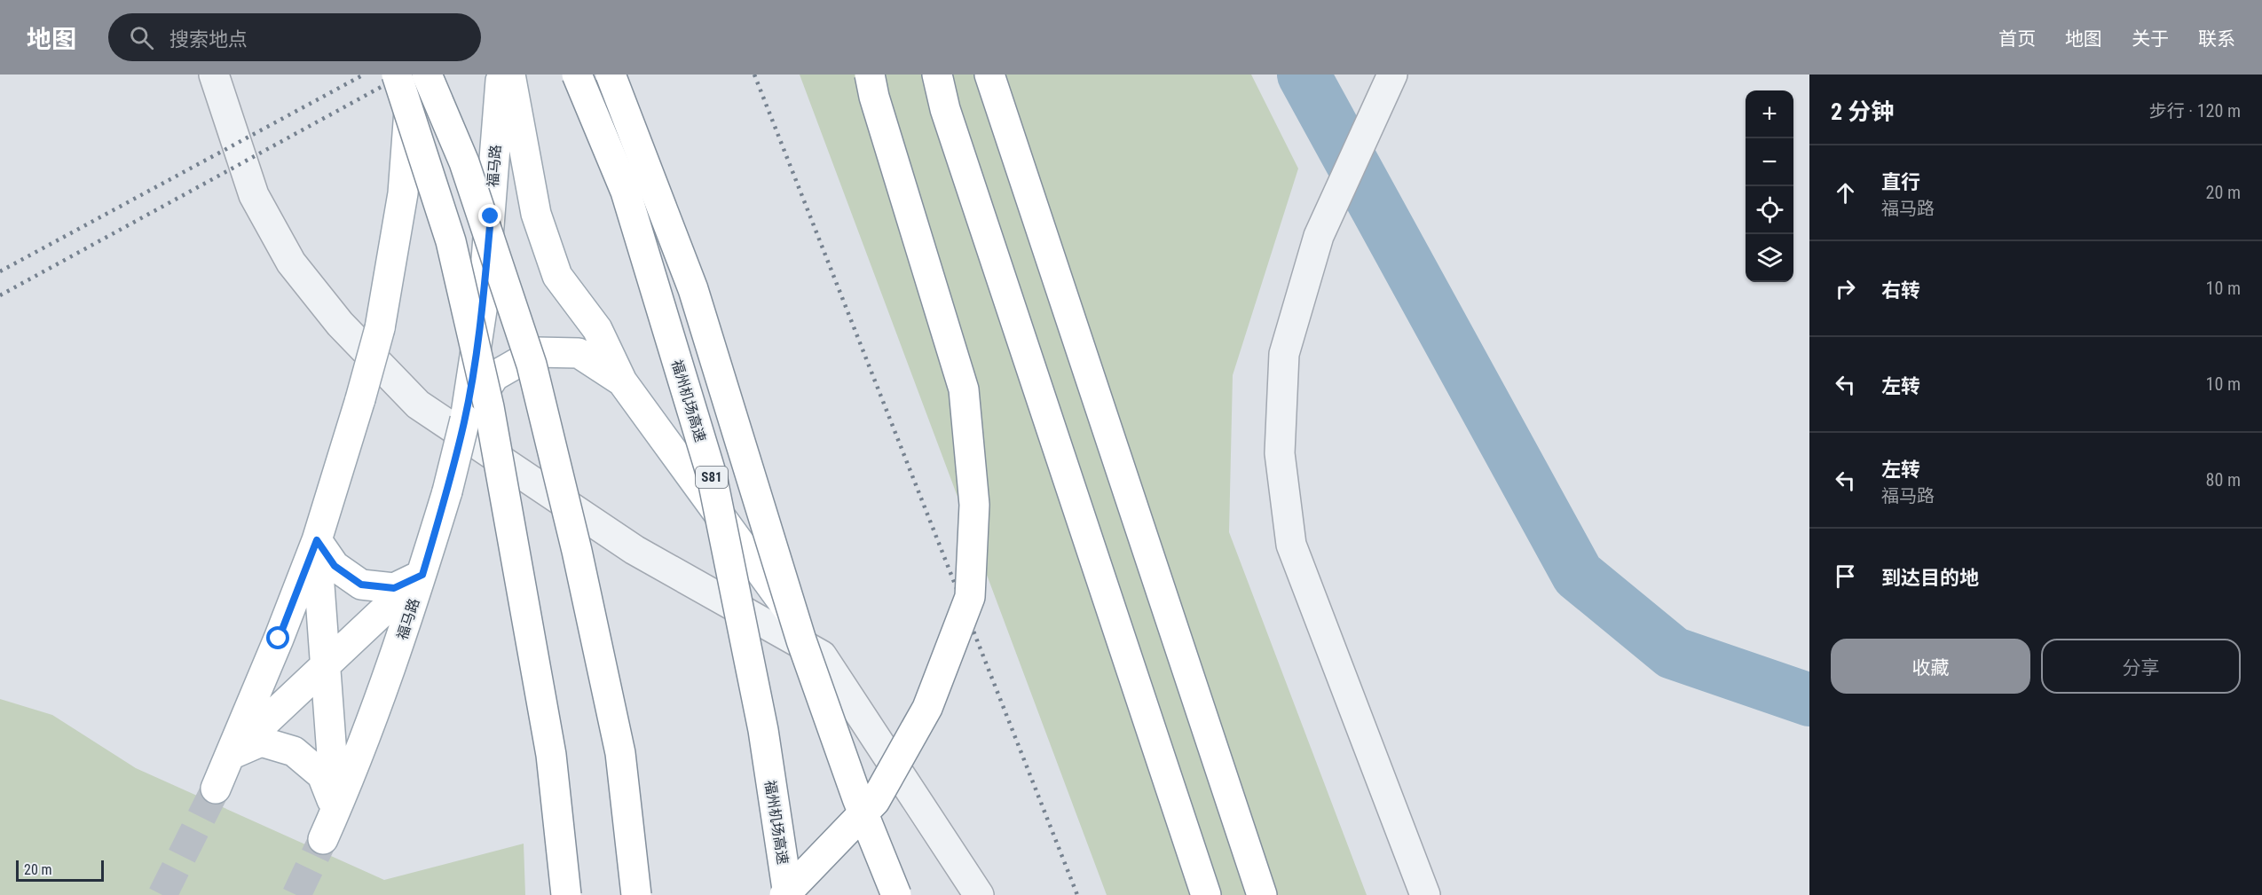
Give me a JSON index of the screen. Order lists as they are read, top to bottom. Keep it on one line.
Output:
{"streets":{"main road":["福马路","福州机场高速","S81"]},"scale_bar":"20 m","page":{"header":"地图","search":"搜索地点","nav":["首页","地图","关于","联系"],"heading":["2 分钟","步行 · 120 m"],"map_buttons":["+","−"],"list":[["直行","福马路","20 m"],["右转","10 m"],["左转","10 m"],["左转","福马路","80 m"],"到达目的地"],"buttons":["收藏","分享"],"scale":"20 m"}}
